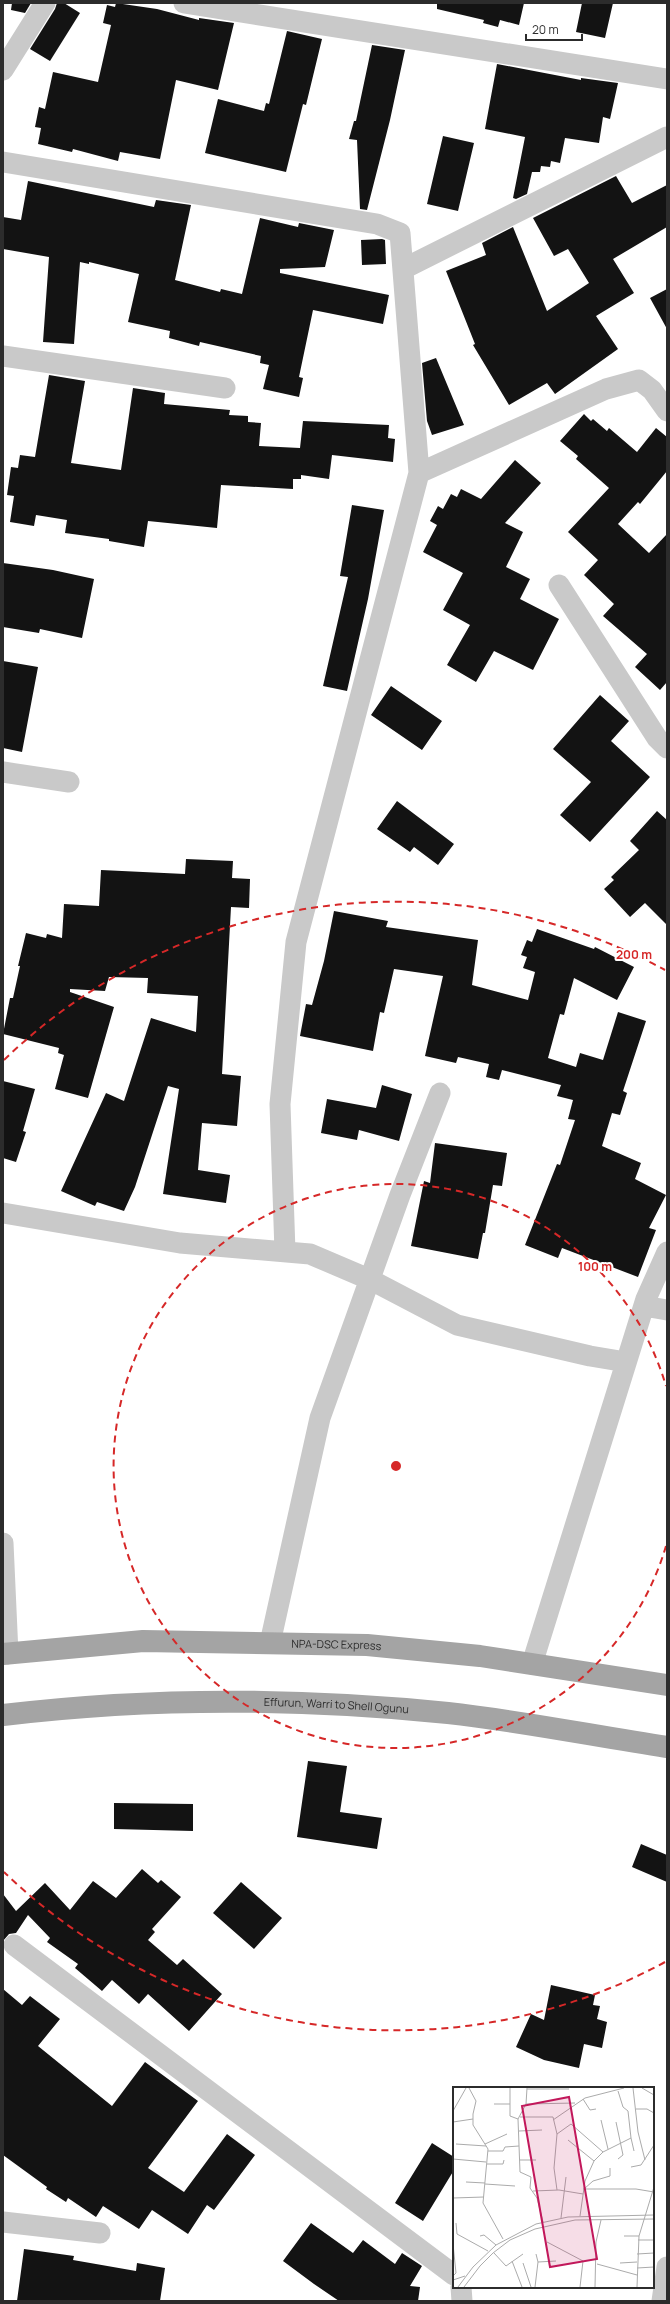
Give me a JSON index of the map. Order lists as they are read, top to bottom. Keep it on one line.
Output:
{"streets":{"main road":["NPA-DSC Express","Effurun, Warri to Shell Ogunu"]},"scale_bar":"20 m","rings":["200 m","100 m"]}
